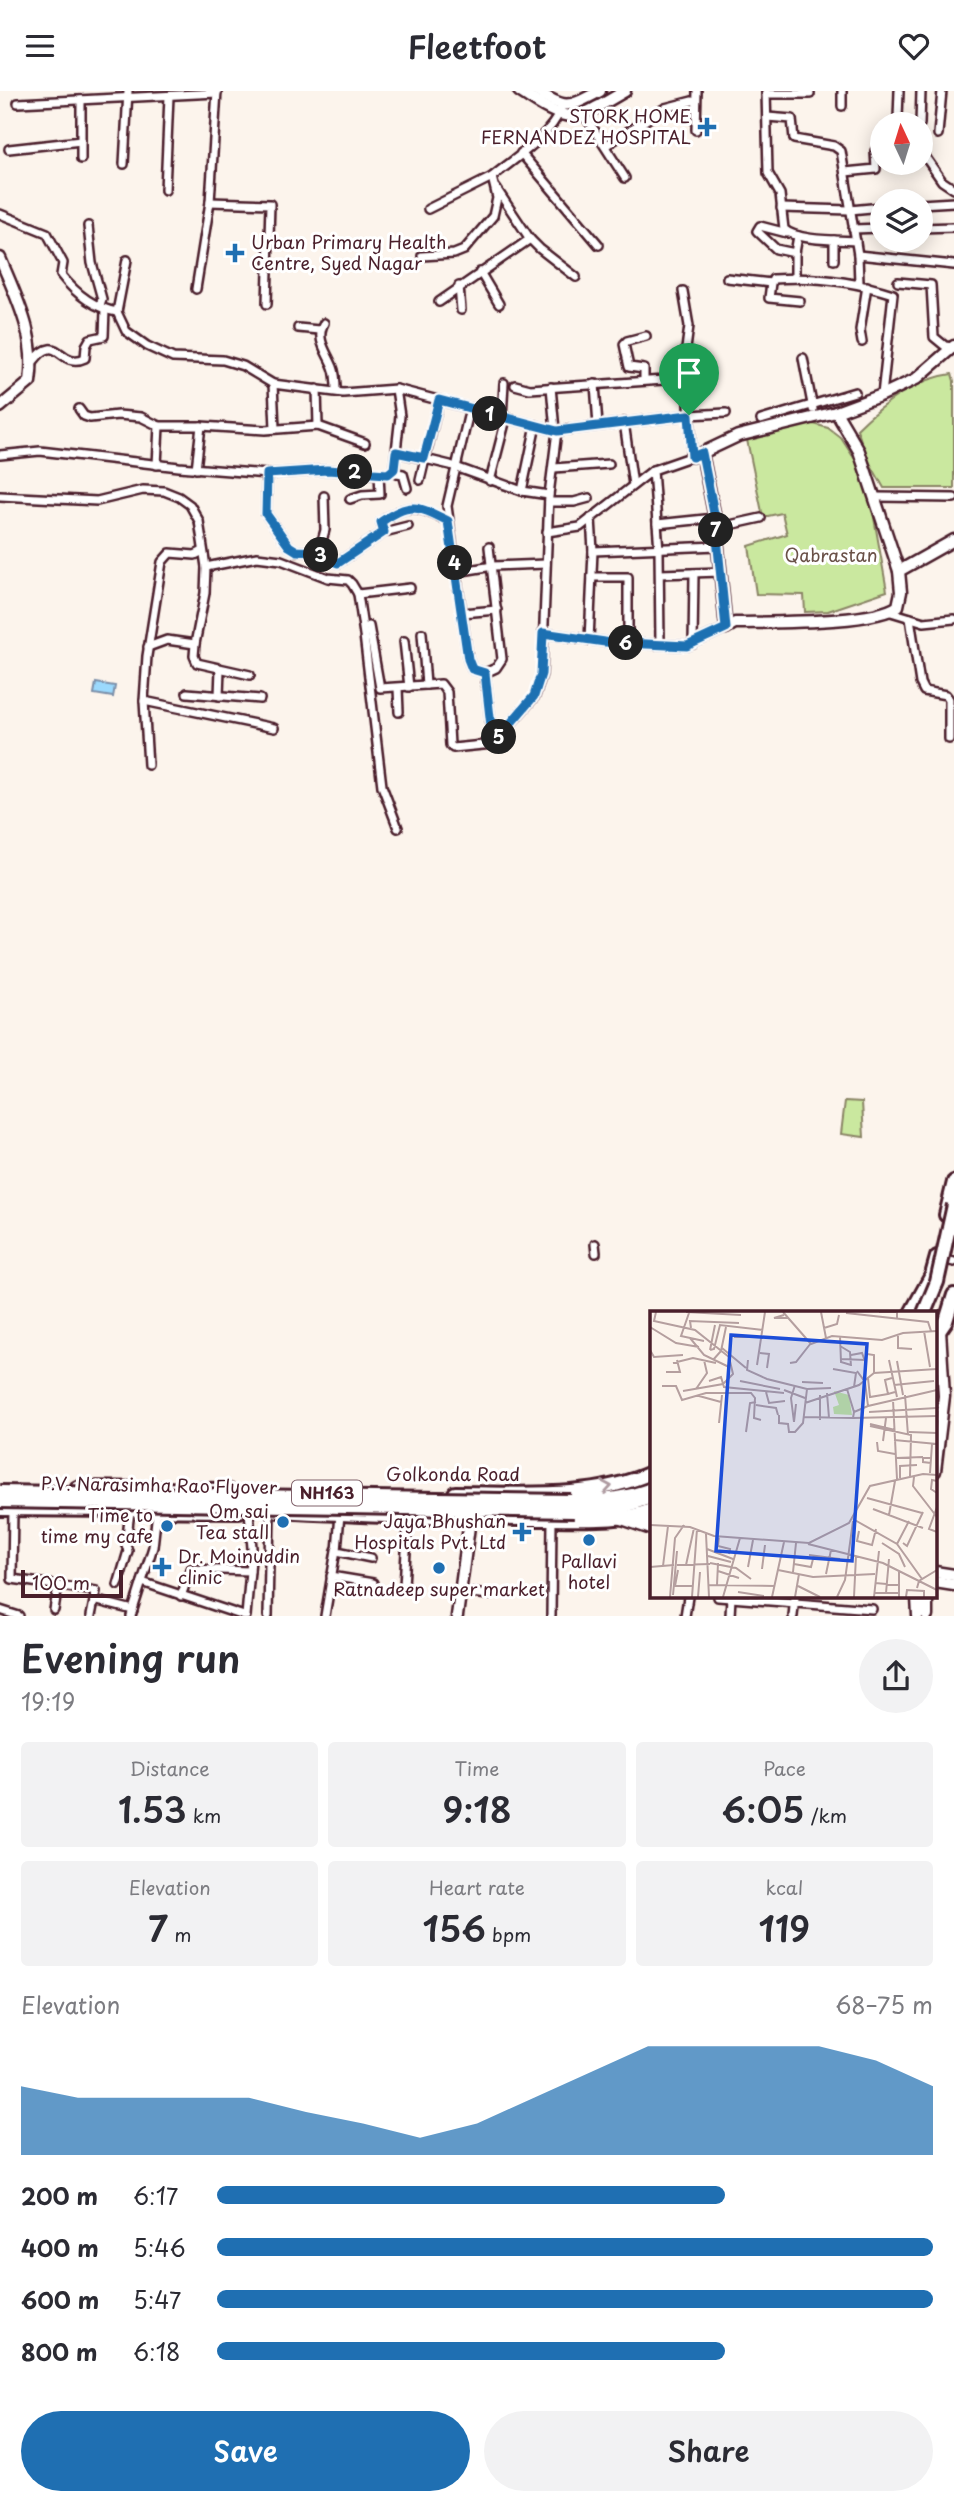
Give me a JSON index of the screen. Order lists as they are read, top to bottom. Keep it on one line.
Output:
{"streets":{"highway":["Golkonda Road","P.V. Narasimha Rao Flyover","NH163"]},"crossings":[["Golkonda Road","P.V. Narasimha Rao Flyover"]],"parks":["Qabrastan"],"places":{"health":["STORK HOME FERNANDEZ HOSPITAL","Urban Primary Health Centre, Syed Nagar","Jaya Bhushan Hospitals Pvt. Ltd","Dr. Moinuddin clinic"],"other":["Om sai Tea stall","Time to time my cafe","Pallavi hotel","Ratnadeep super market"]},"scale_bar":"100 m","north":"top","page":{"header":"Fleetfoot","pins":["1","2","7","3","4","6","5"],"scale":"100 m","heading":["Evening run","19:19"],"stats":[["Distance","1.53 km"],["Time","9:18"],["Pace","6:05 /km"],["Elevation","7 m"],["Heart rate","156 bpm"],["kcal","119"]],"chart":["Elevation","68–75 m"],"list":[{"name":"200 m","note":"6:17"},{"name":"400 m","note":"5:46"},{"name":"600 m","note":"5:47"},{"name":"800 m","note":"6:18"}],"buttons":["Save","Share"]}}
